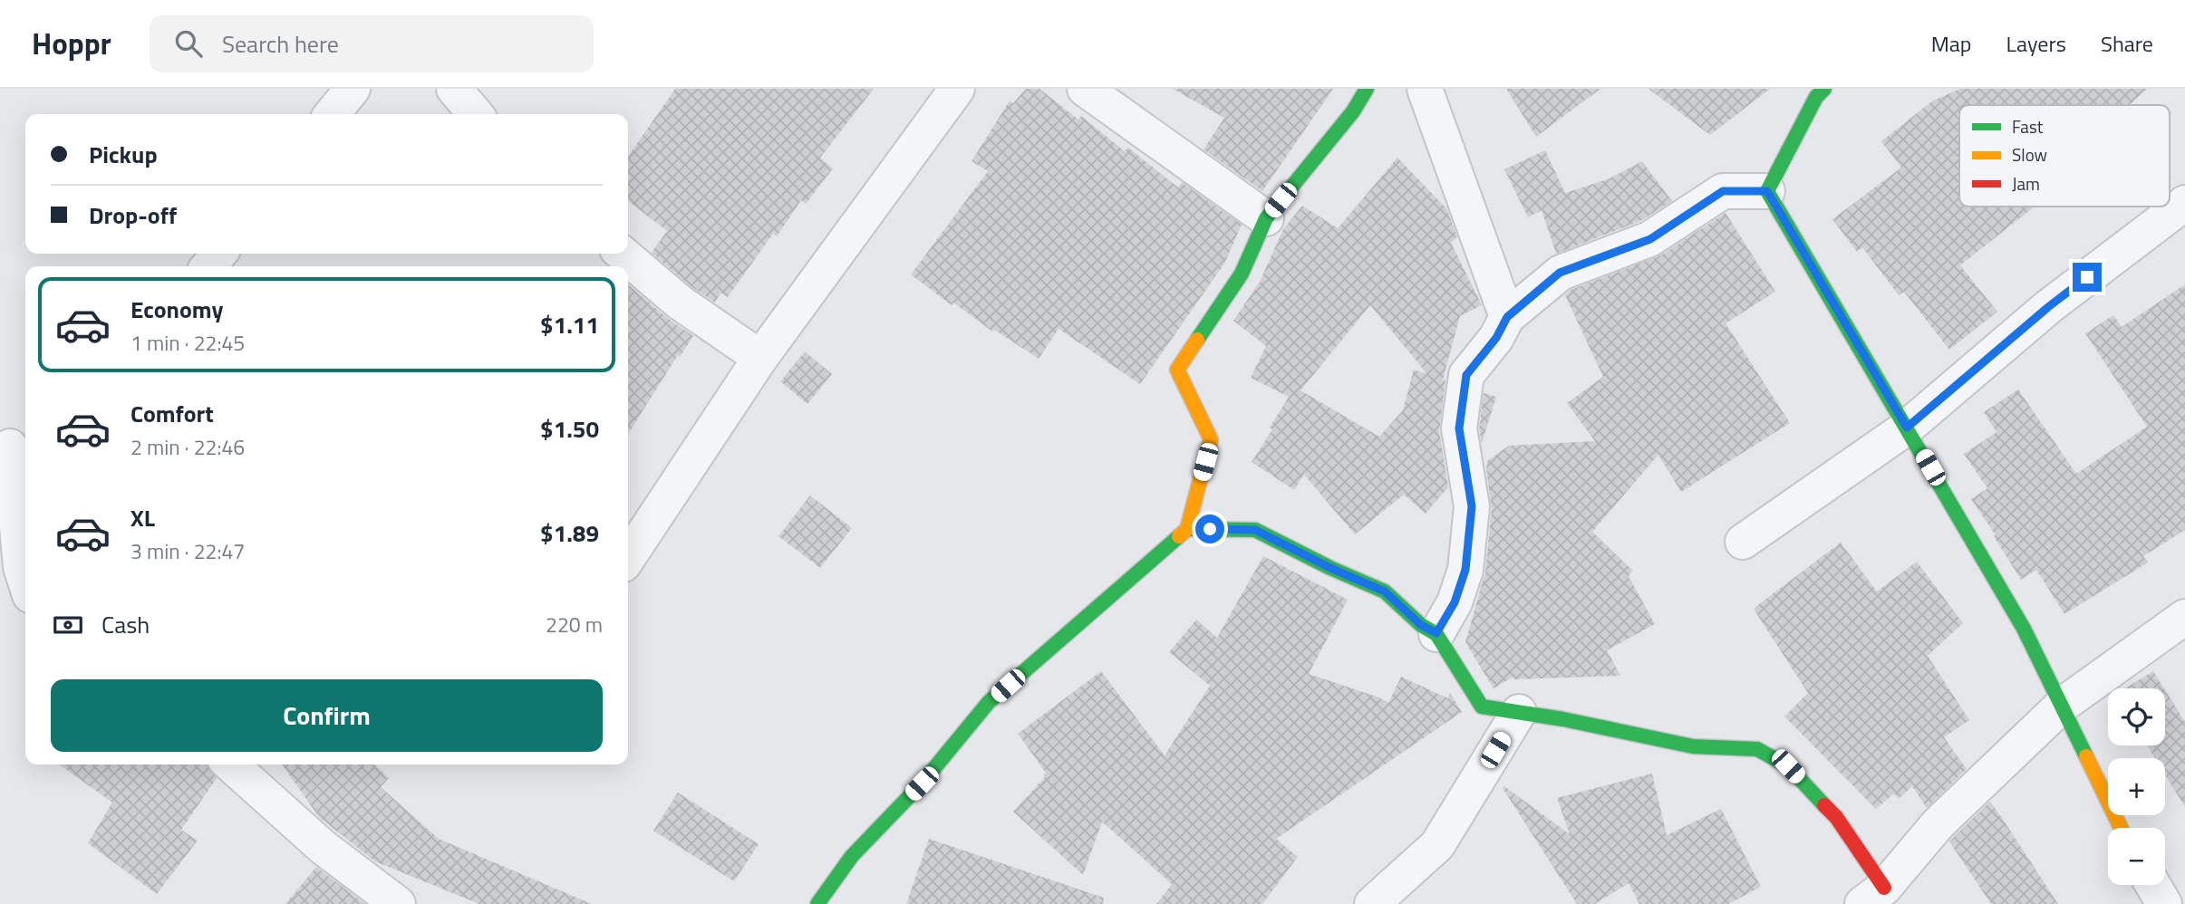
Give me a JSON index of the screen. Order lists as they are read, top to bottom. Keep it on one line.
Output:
{"legend":["Fast","Slow","Jam"],"page":{"header":"Hoppr","search":"Search here","nav":["Map","Layers","Share"],"banner":["Pickup","Drop-off"],"list":[{"name":"Economy","note":"1 min · 22:45","value":"$1.11"},{"name":"Comfort","note":"2 min · 22:46","value":"$1.50"},{"name":"XL","note":"3 min · 22:47","value":"$1.89"}],"pay":["Cash","220 m"],"buttons":"Confirm","map_buttons":["+","−"]}}
